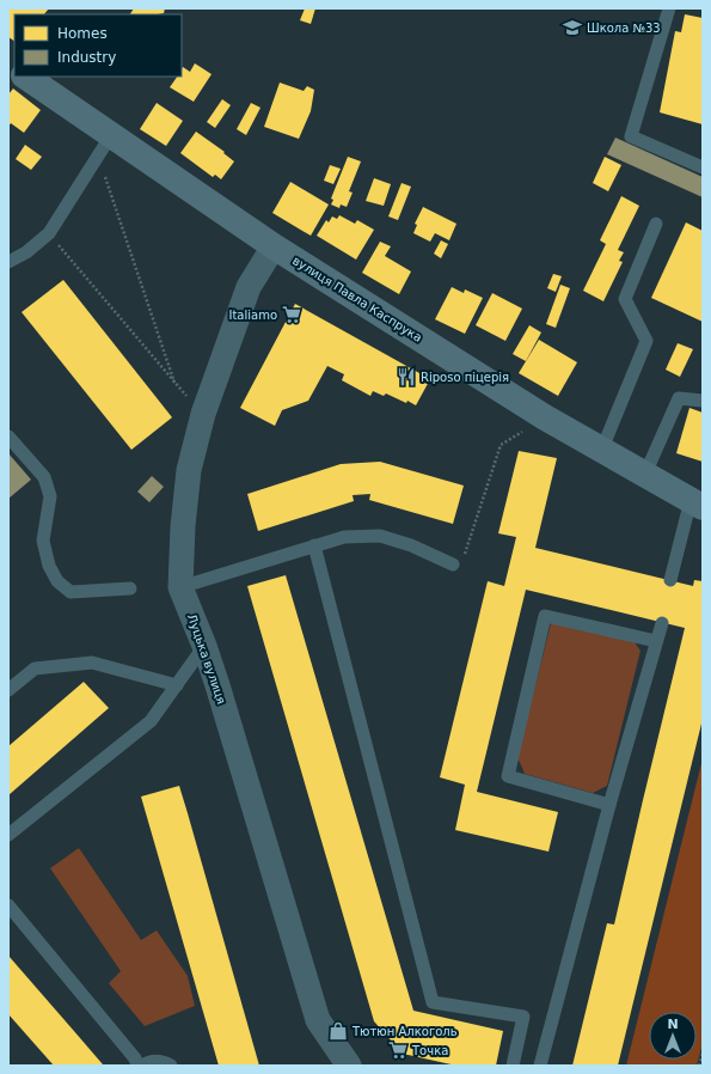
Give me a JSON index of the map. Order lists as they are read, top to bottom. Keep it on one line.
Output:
{"streets":{"street":["вулиця Павла Каспрука","Луцька вулиця"]},"crossings":[["вулиця Павла Каспрука","Луцька вулиця"]],"places":{"school or university":["Школа №33"],"supermarket":["Italiamo","Точка"],"restaurant":["Riposo піцерія"],"shop":["Тютюн Алкоголь"]},"legend":["Homes","Industry"],"north":"top"}
